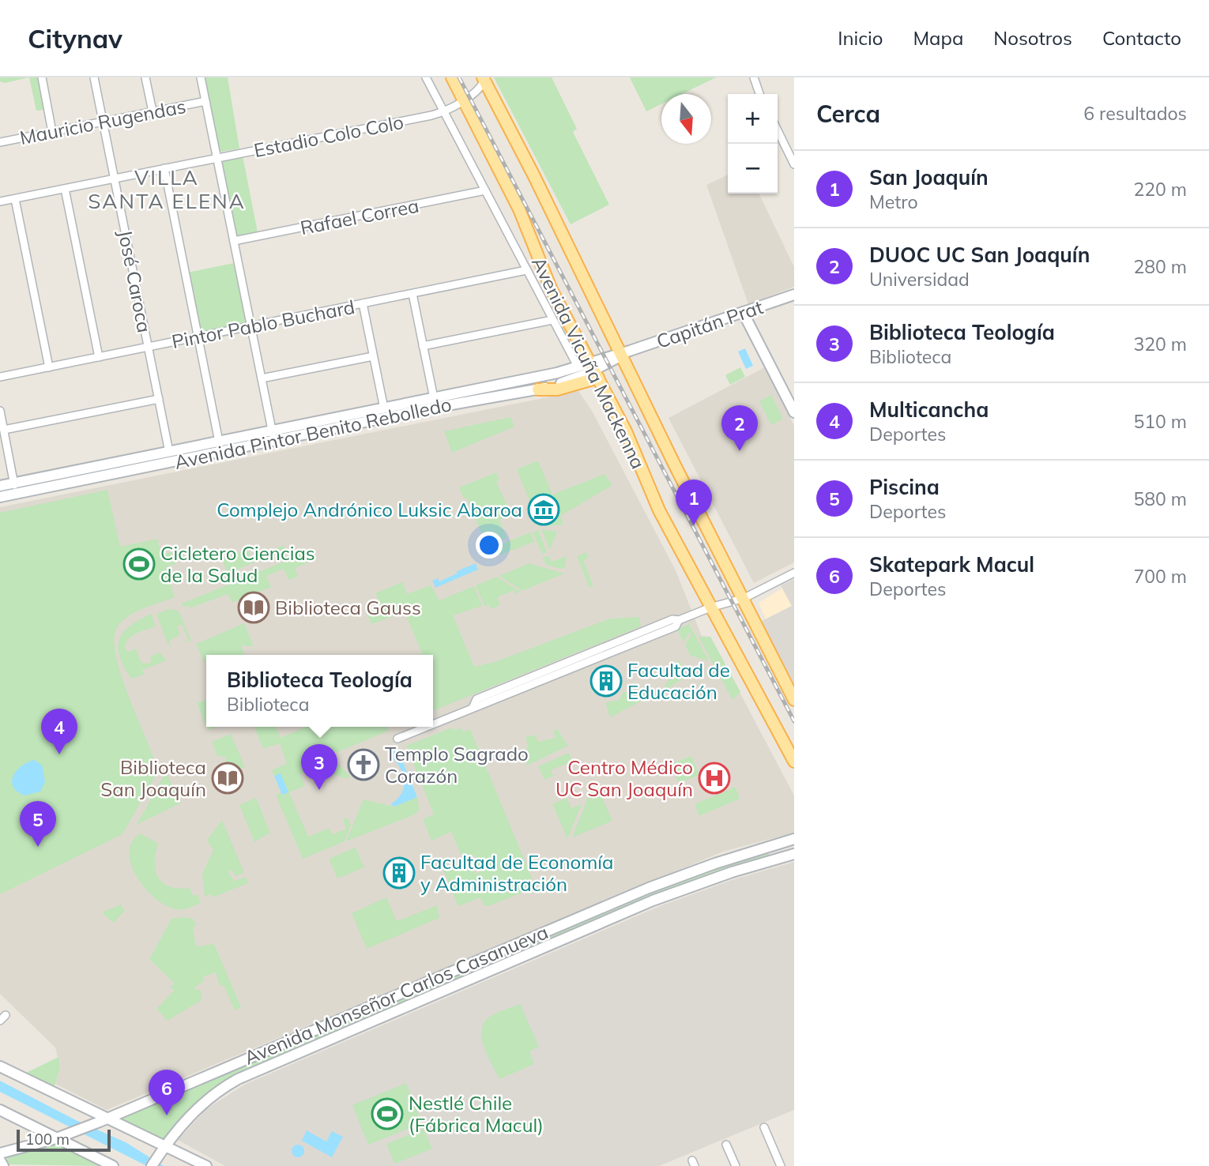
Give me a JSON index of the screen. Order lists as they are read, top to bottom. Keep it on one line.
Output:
{"streets":{"main road":["Capitán Prat","Avenida Vicuña Mackenna","Avenida Pintor Benito Rebolledo","Avenida Monseñor Carlos Casanueva"],"street":["Mauricio Rugendas","Estadio Colo Colo","Rafael Correa","José Caroca","Pintor Pablo Buchard"]},"crossings":[["Mauricio Rugendas","José Caroca"],["Estadio Colo Colo","José Caroca"],["Estadio Colo Colo","Avenida Vicuña Mackenna"],["José Caroca","Pintor Pablo Buchard"],["José Caroca","Avenida Pintor Benito Rebolledo"],["Capitán Prat","Avenida Vicuña Mackenna"],["Capitán Prat","Avenida Pintor Benito Rebolledo"],["Avenida Vicuña Mackenna","Avenida Pintor Benito Rebolledo"]],"districts":["VILLA SANTA ELENA"],"places":{"museum":["Complejo Andrónico Luksic Abaroa"],"sports":["Cicletero Ciencias de la Salud","Nestlé Chile (Fábrica Macul)"],"library":["Biblioteca Gauss","Biblioteca San Joaquín"],"building":["Facultad de Educación","Facultad de Economía y Administración"],"church":["Templo Sagrado Corazón"],"hospital":["Centro Médico UC San Joaquín"]},"scale_bar":"100 m","north":"bottom","page":{"header":"Citynav","nav":["Inicio","Mapa","Nosotros","Contacto"],"heading":["Cerca","6 resultados"],"map_buttons":["+","−"],"list":[{"mark":"1","name":"San Joaquín","note":"Metro","value":"220 m"},{"mark":"2","name":"DUOC UC San Joaquín","note":"Universidad","value":"280 m"},{"mark":"3","name":"Biblioteca Teología","note":"Biblioteca","value":"320 m"},{"mark":"4","name":"Multicancha","note":"Deportes","value":"510 m"},{"mark":"5","name":"Piscina","note":"Deportes","value":"580 m"},{"mark":"6","name":"Skatepark Macul","note":"Deportes","value":"700 m"}],"pins":["2","1","4","3","5","6"],"popup":["Biblioteca Teología","Biblioteca"],"scale":"100 m"}}
